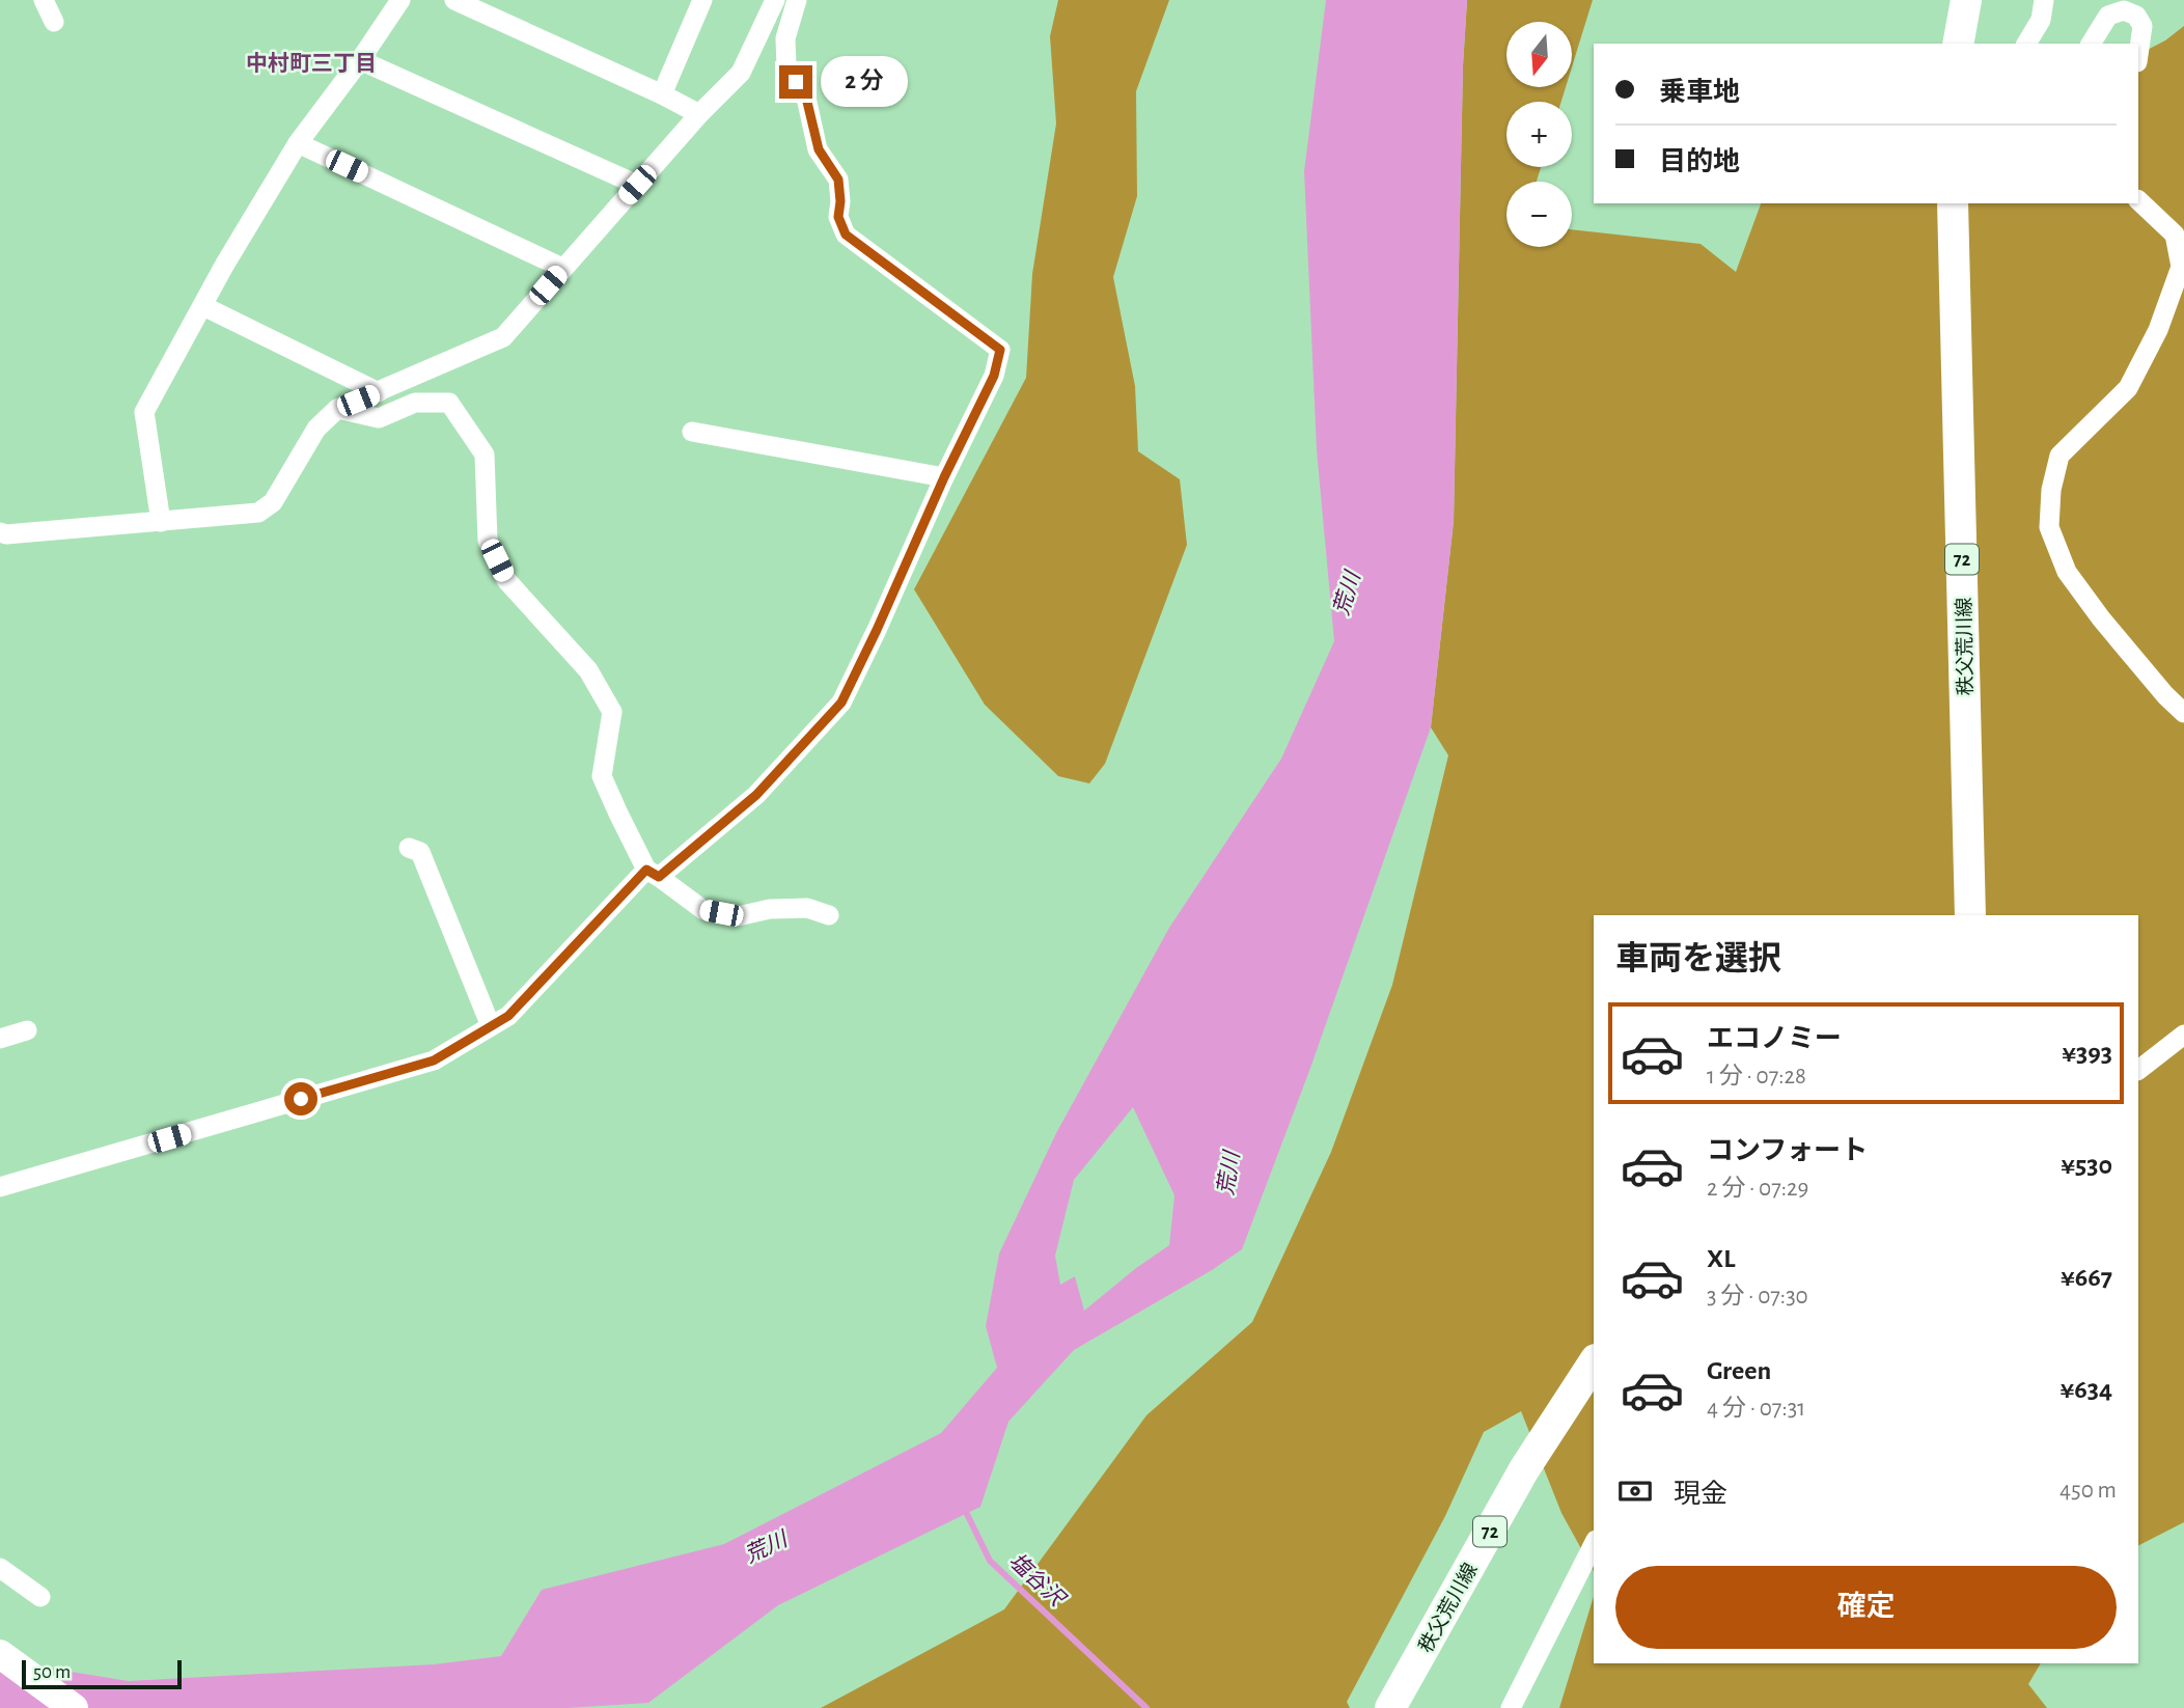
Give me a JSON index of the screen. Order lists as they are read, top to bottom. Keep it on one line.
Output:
{"streets":{"main road":["72","秩父荒川線"]},"districts":["中村町三丁目"],"water":["荒川","塩谷沢"],"scale_bar":"50 m","north":"bottom","page":{"map_buttons":["+","−"],"banner":["乗車地","目的地"],"bubble":"2 分","heading":"車両を選択","list":[{"name":"エコノミー","note":"1 分 · 07:28","value":"¥393"},{"name":"コンフォート","note":"2 分 · 07:29","value":"¥530"},{"name":"XL","note":"3 分 · 07:30","value":"¥667"},{"name":"Green","note":"4 分 · 07:31","value":"¥634"}],"pay":["現金","450 m"],"buttons":"確定","scale":"50 m"}}
